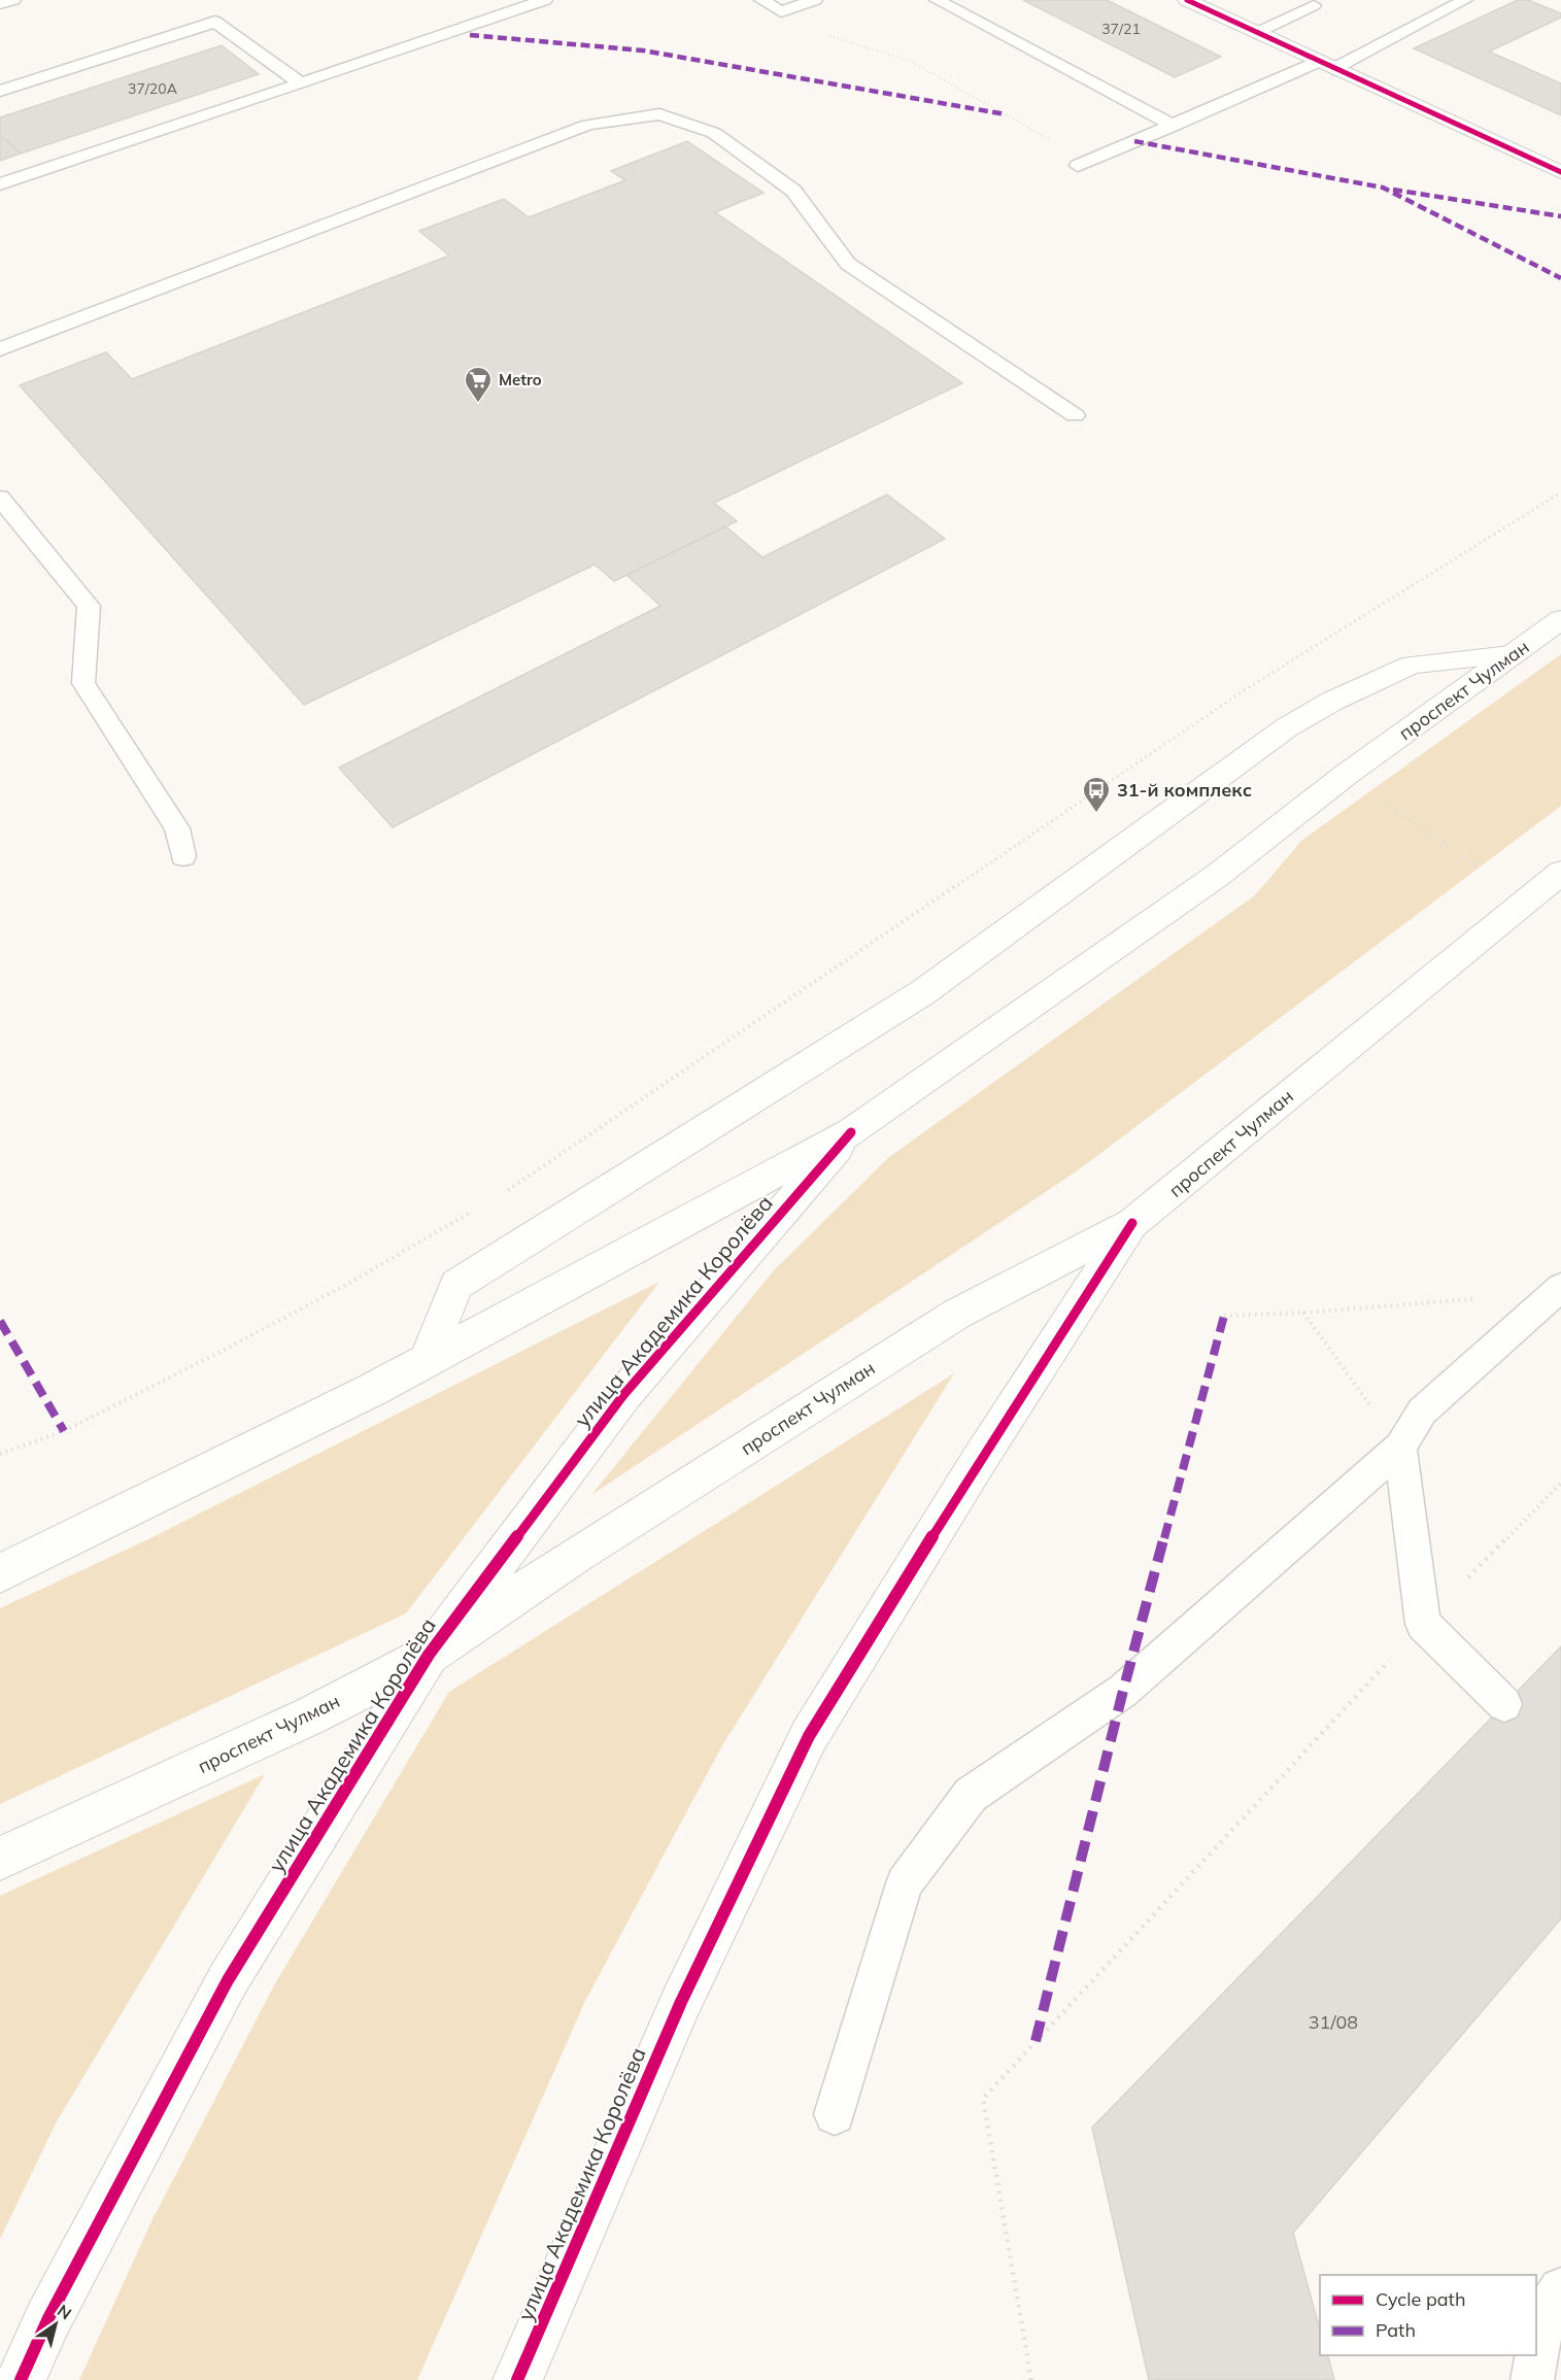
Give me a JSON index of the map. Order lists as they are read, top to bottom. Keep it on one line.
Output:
{"streets":{"street":["проспект Чулман","улица Академика Королёва"]},"crossings":[["проспект Чулман","улица Академика Королёва"]],"places":{"supermarket":["Metro"],"bus stop":["31-й комплекс"]},"house_numbers":["37/21","37/20А","31/08"],"legend":["Cycle path","Path"],"north":"top right"}
